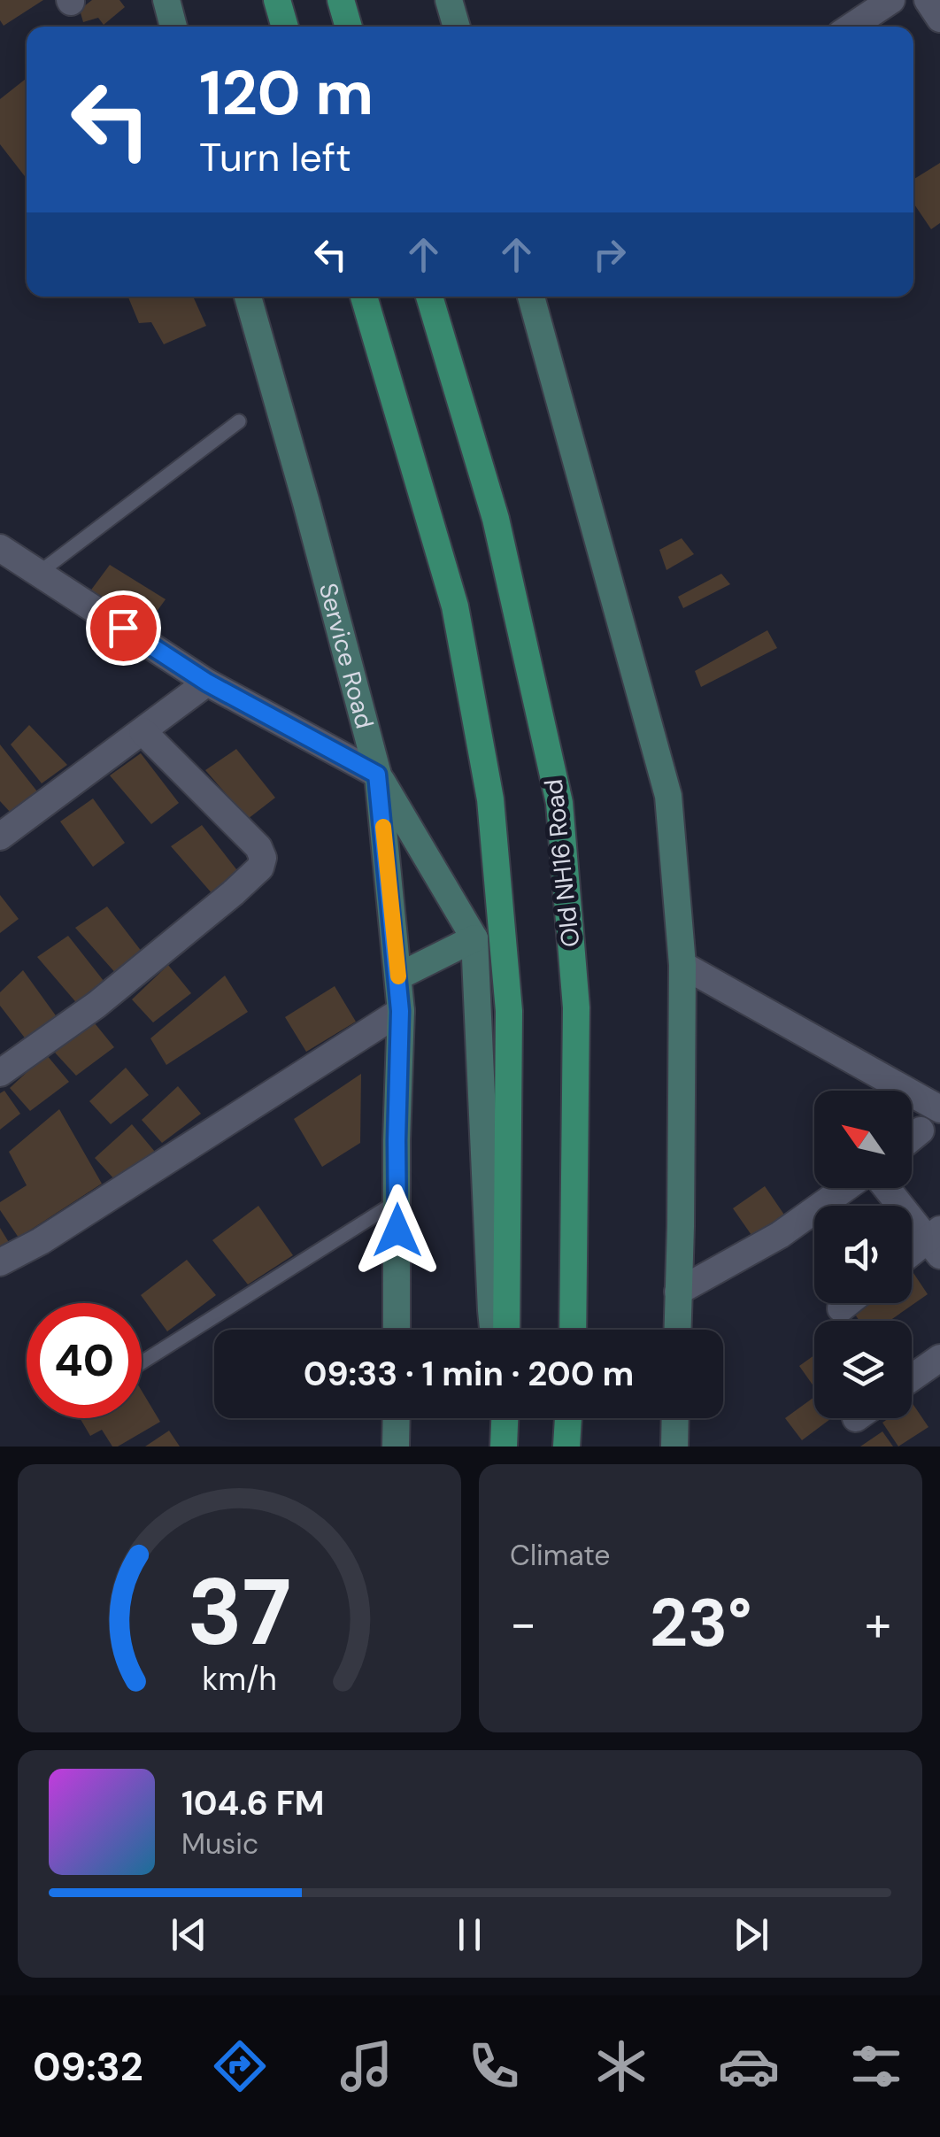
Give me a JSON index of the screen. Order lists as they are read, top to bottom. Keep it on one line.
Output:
{"streets":{"main road":["Old NH16 Road"],"street":["Service Road"]},"north":"top left","page":{"turn":["120 m","Turn left"],"limit":"40","trip":"09:33 · 1 min · 200 m","tile":"Climate","heat":["−","23°","+"],"song":["104.6 FM","Music"],"tabs":"09:32","gauge":["37","km/h"]}}
